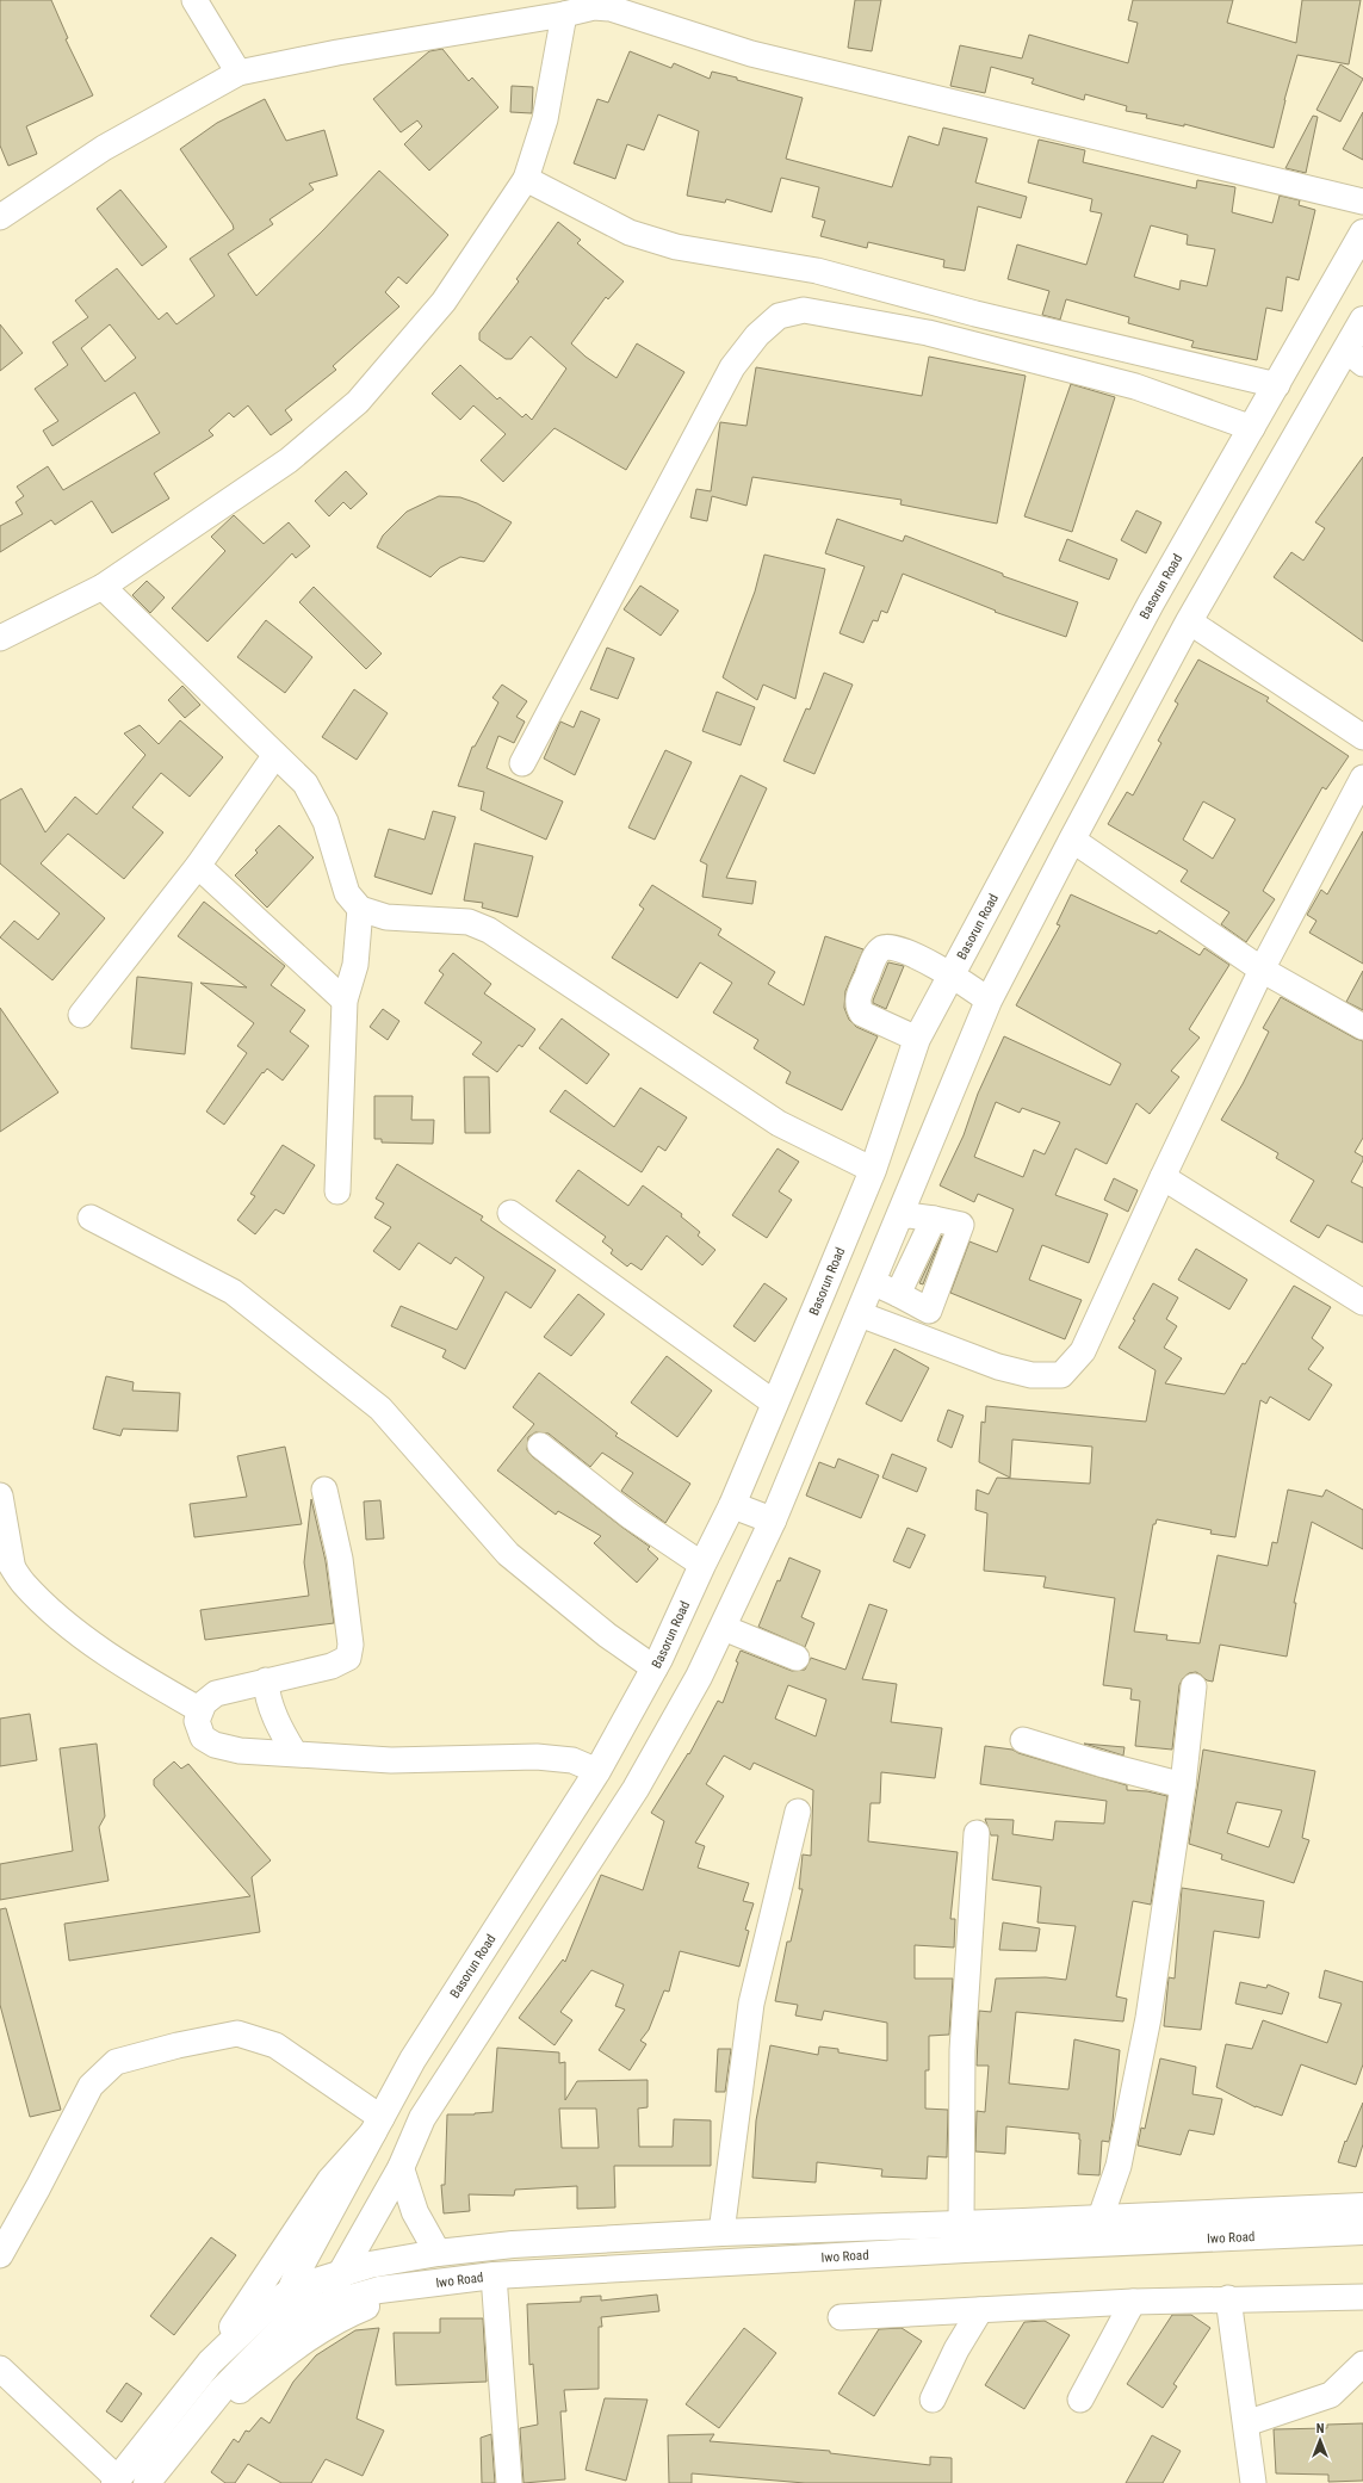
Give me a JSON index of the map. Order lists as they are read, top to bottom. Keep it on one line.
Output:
{"streets":{"main road":["Basorun Road","Iwo Road"]},"crossings":[["Basorun Road","Iwo Road"]],"north":"top"}
